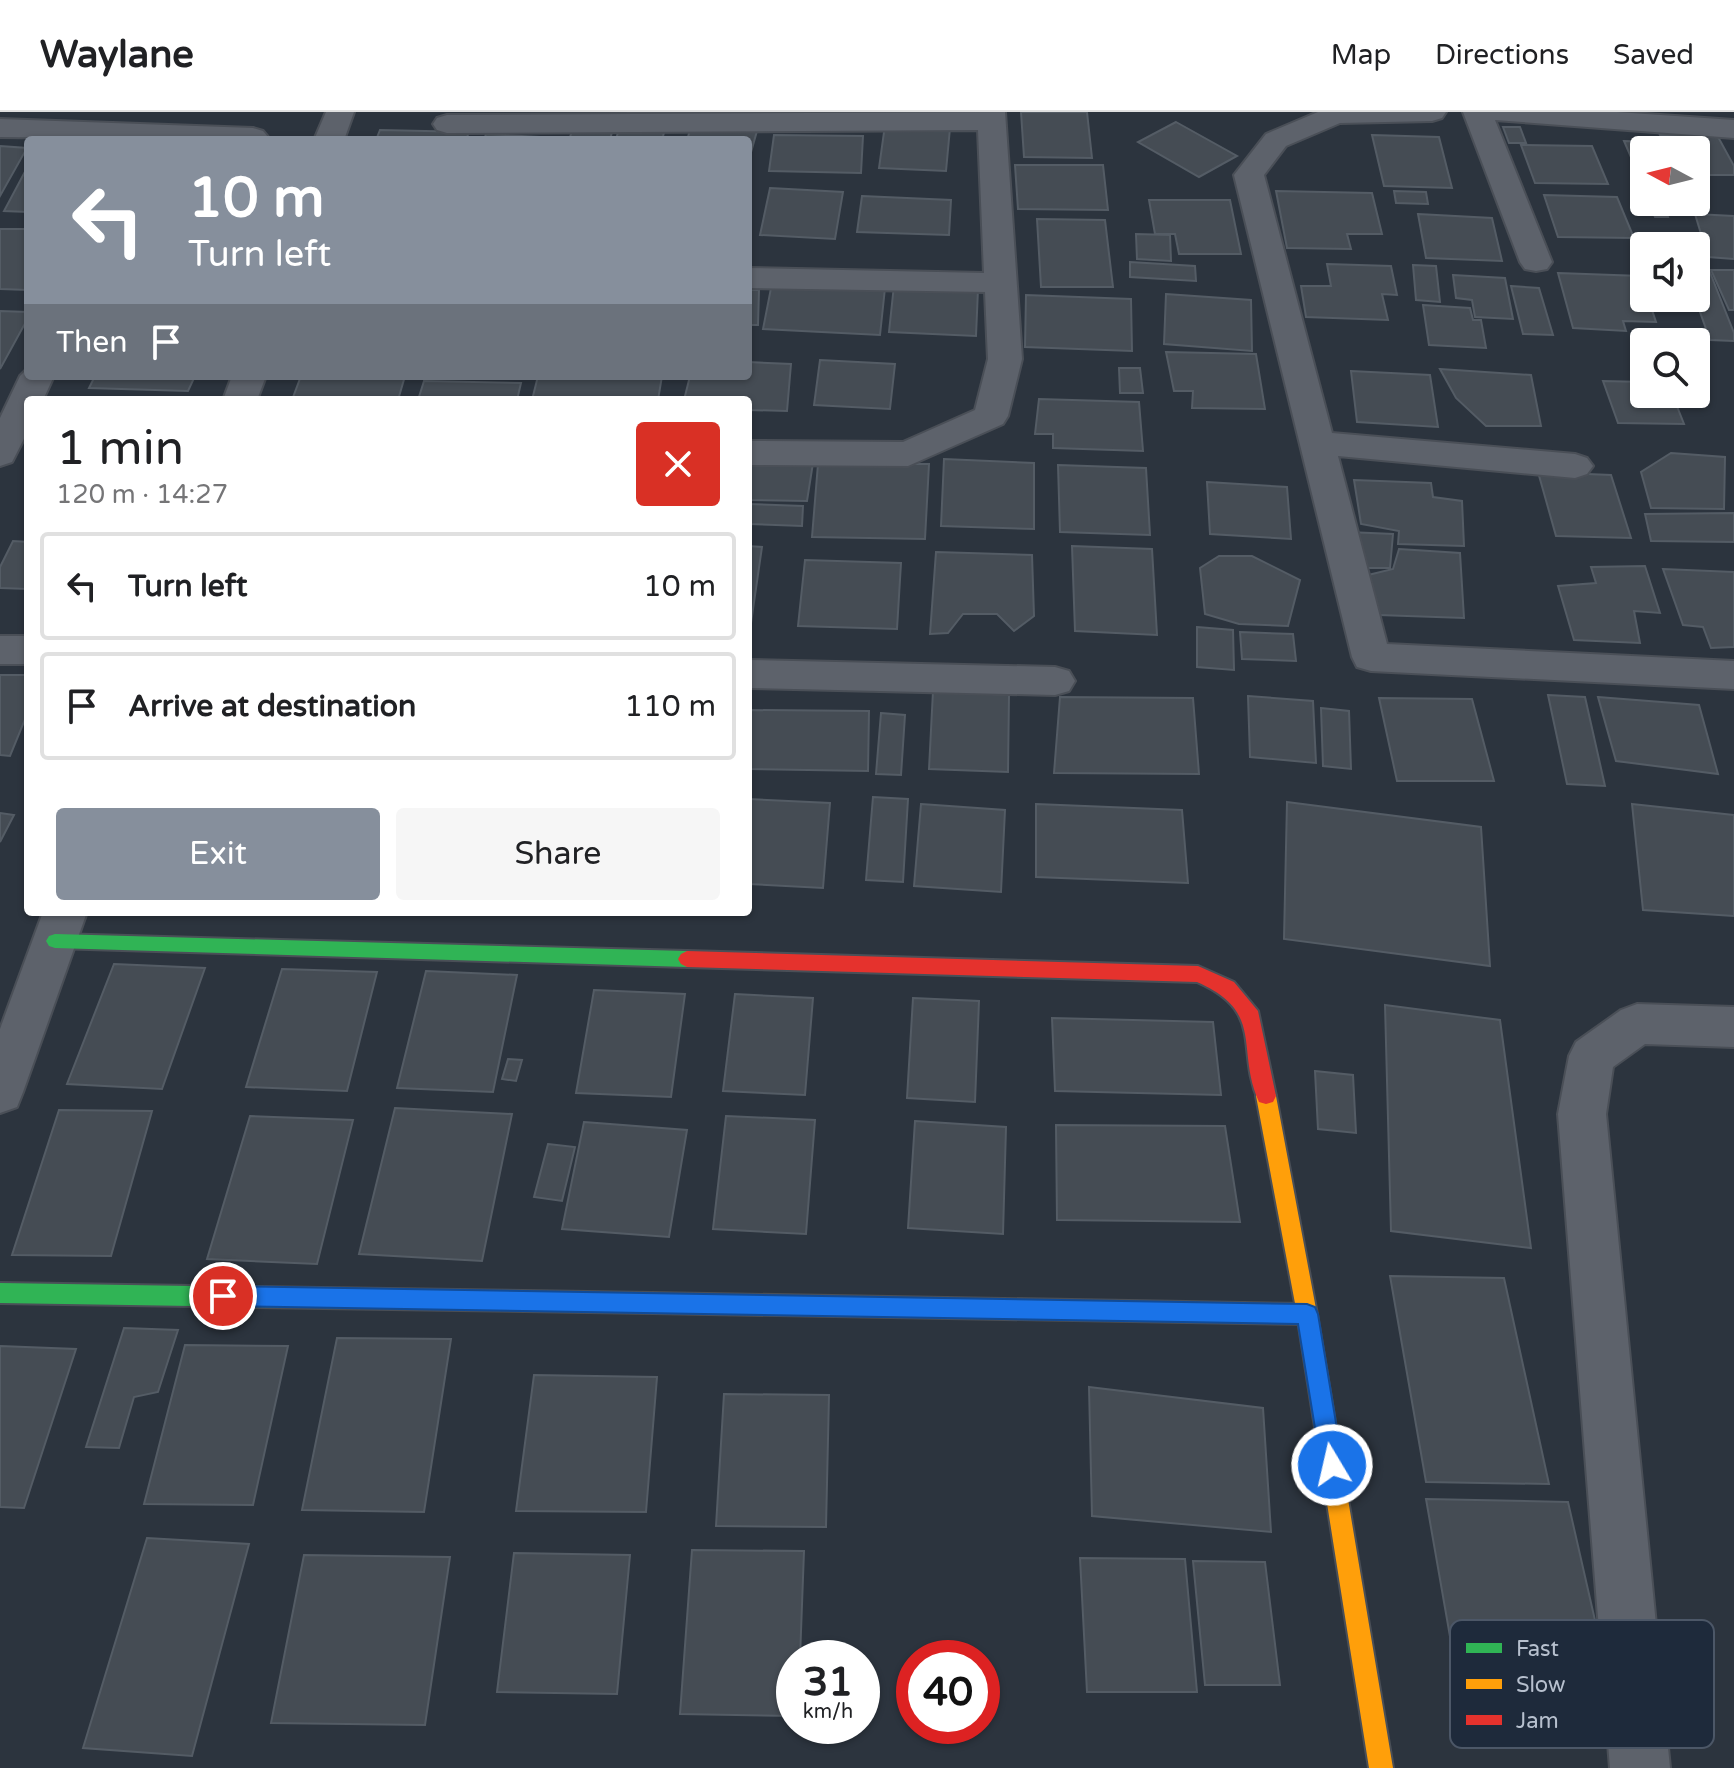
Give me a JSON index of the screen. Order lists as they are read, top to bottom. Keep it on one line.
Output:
{"legend":["Fast","Slow","Jam"],"north":"left","page":{"header":"Waylane","nav":["Map","Directions","Saved"],"turn":["10 m","Turn left"],"then":"Then","heading":["1 min","120 m · 14:27"],"list":[{"name":"Turn left","value":"10 m"},{"name":"Arrive at destination","value":"110 m"}],"buttons":["Exit","Share"],"speed":"31 km/h","limit":"40"}}
